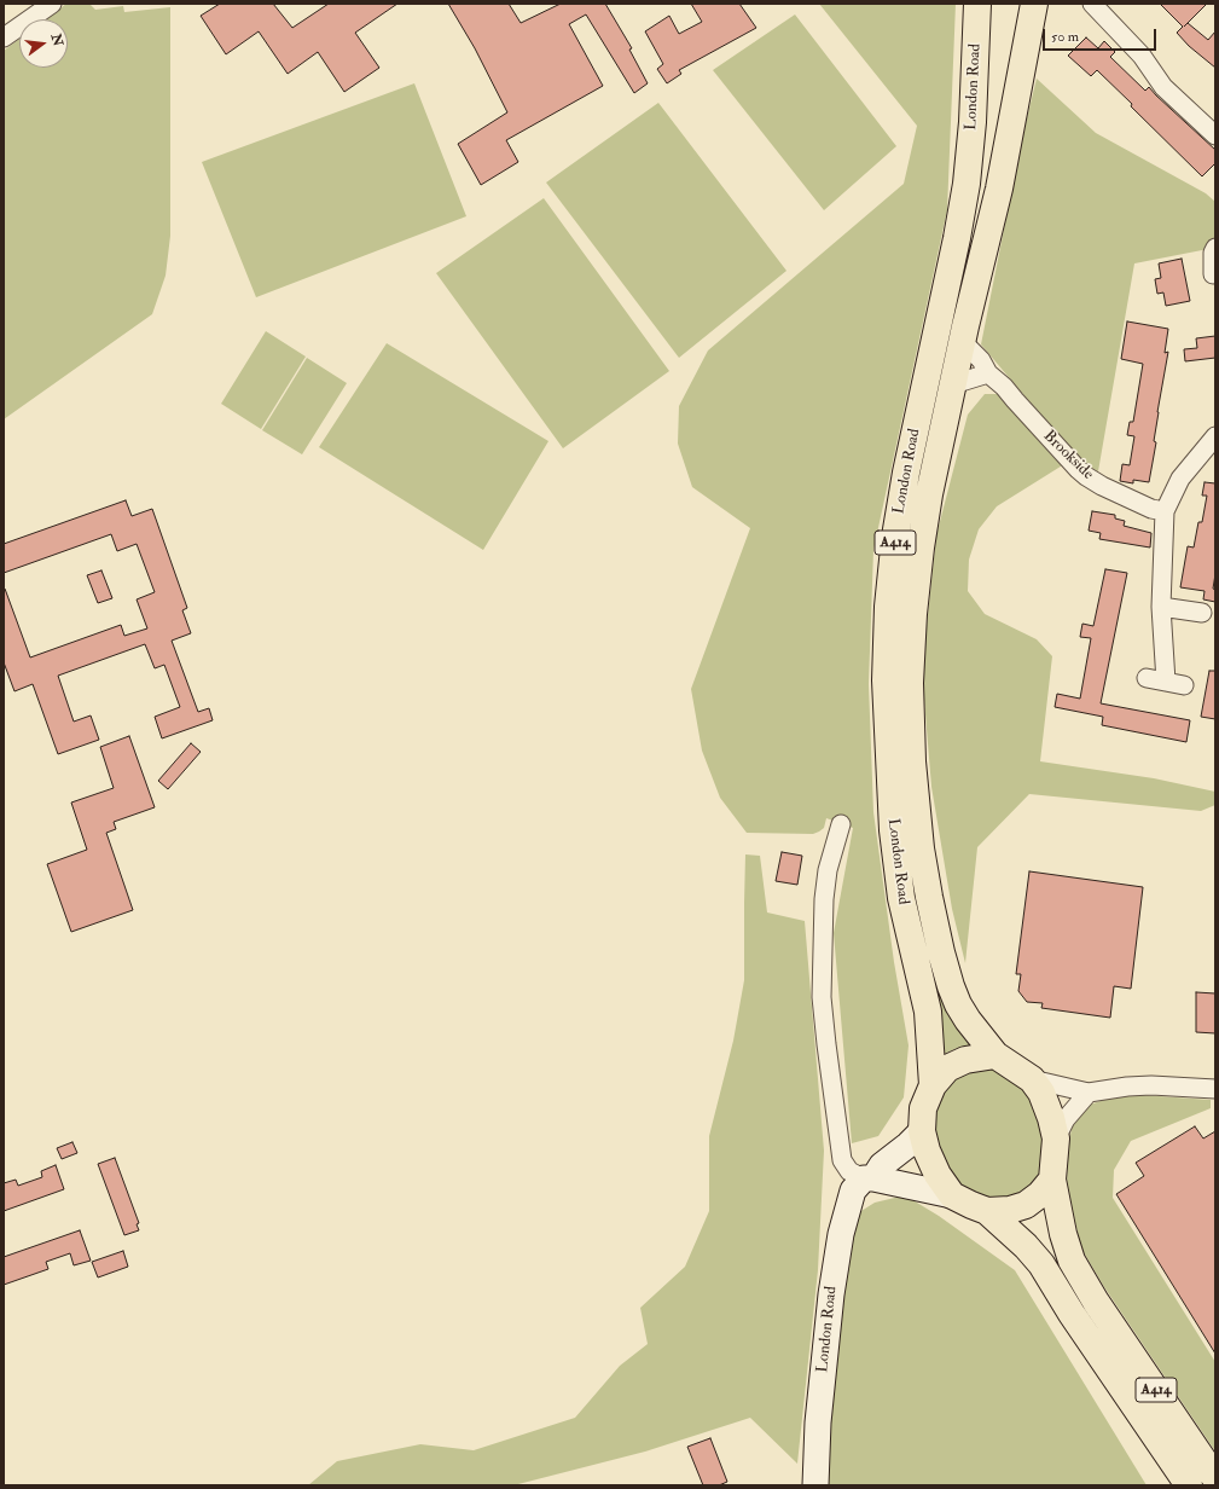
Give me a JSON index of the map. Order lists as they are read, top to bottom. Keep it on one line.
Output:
{"streets":{"highway":["London Road","A414"],"street":["Brookside"]},"crossings":[["London Road","Brookside"],["London Road","A414"]],"scale_bar":"50 m","north":"right"}
